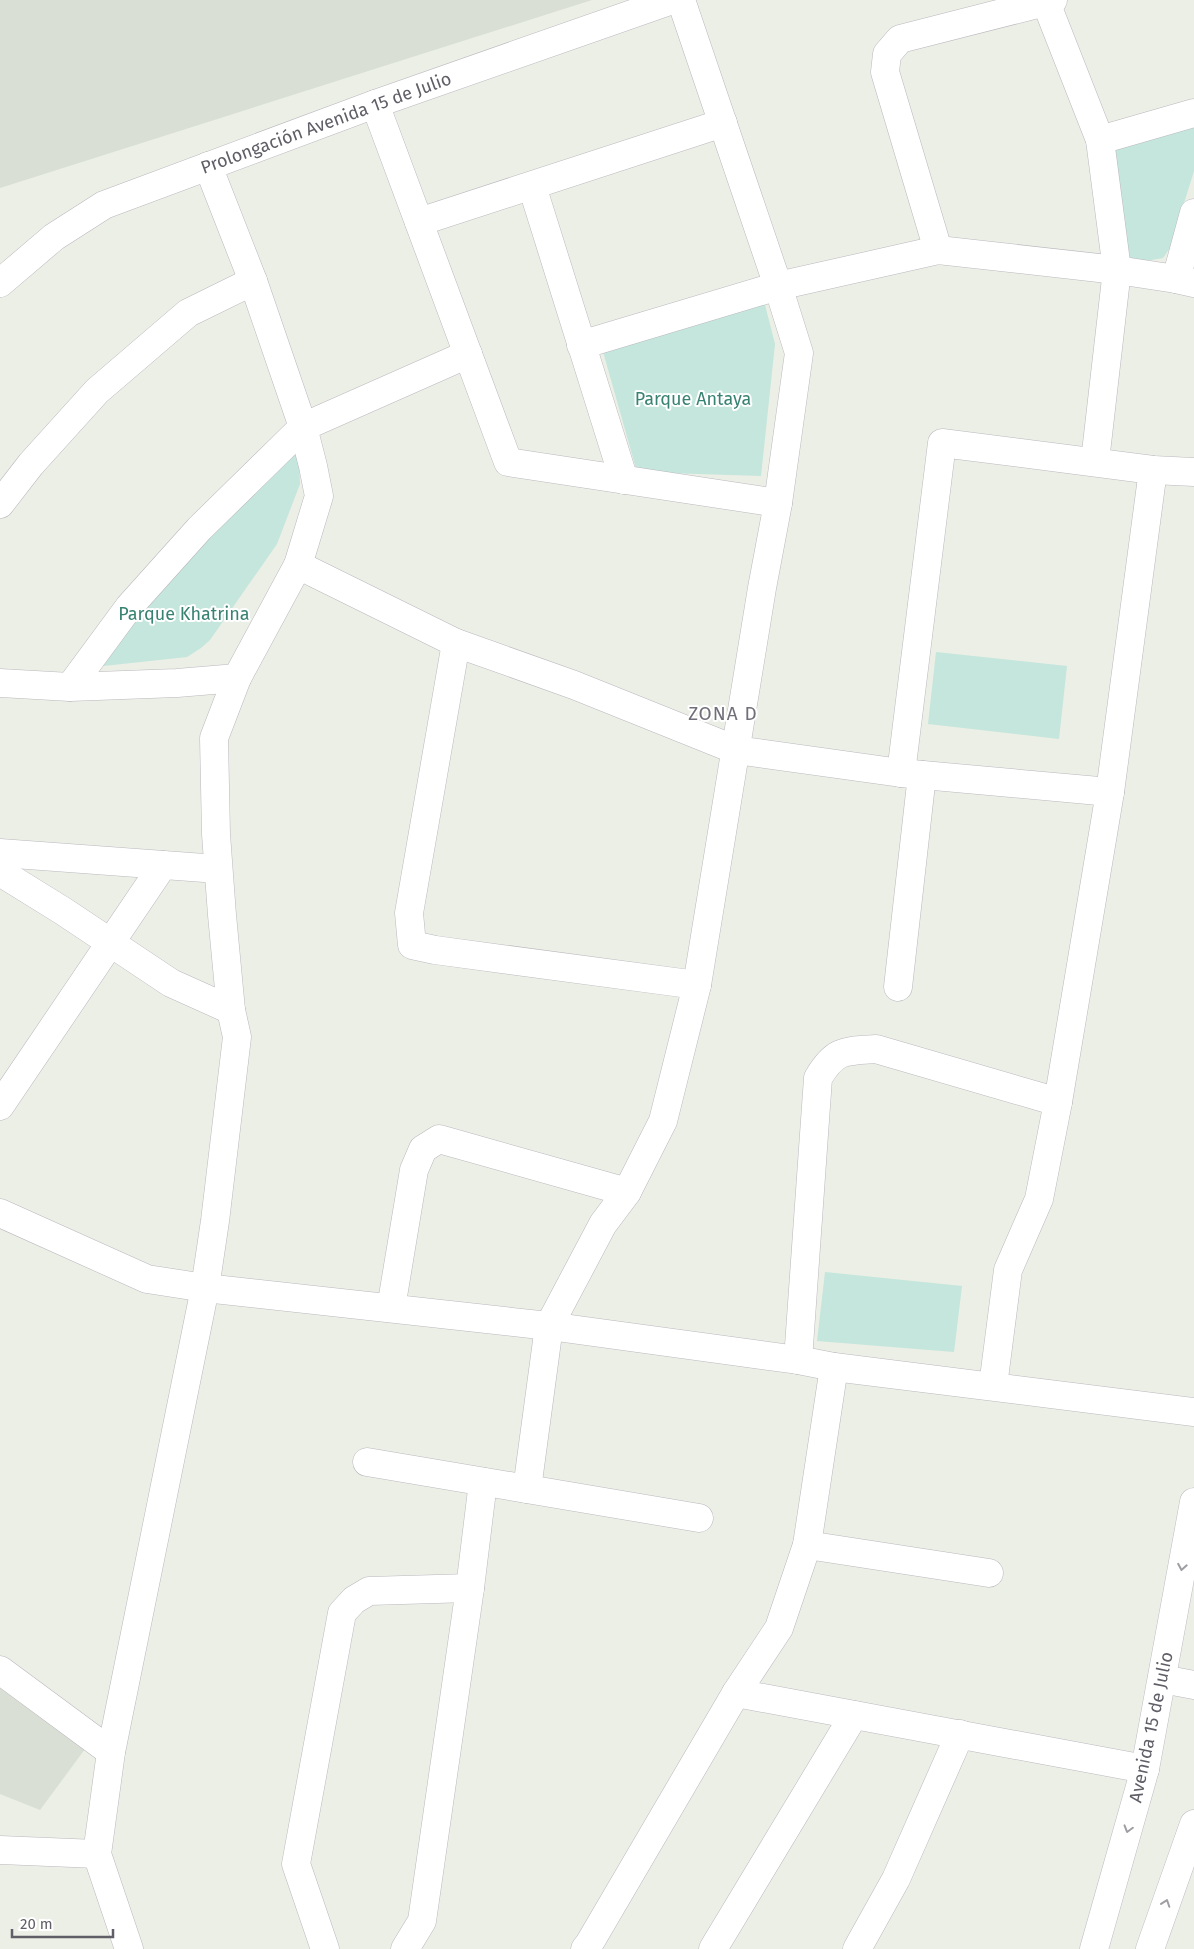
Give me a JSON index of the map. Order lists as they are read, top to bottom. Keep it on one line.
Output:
{"streets":{"street":["Prolongación Avenida 15 de Julio","Avenida 15 de Julio"]},"districts":["ZONA D"],"parks":["Parque Antaya","Parque Khatrina"],"scale_bar":"20 m"}
